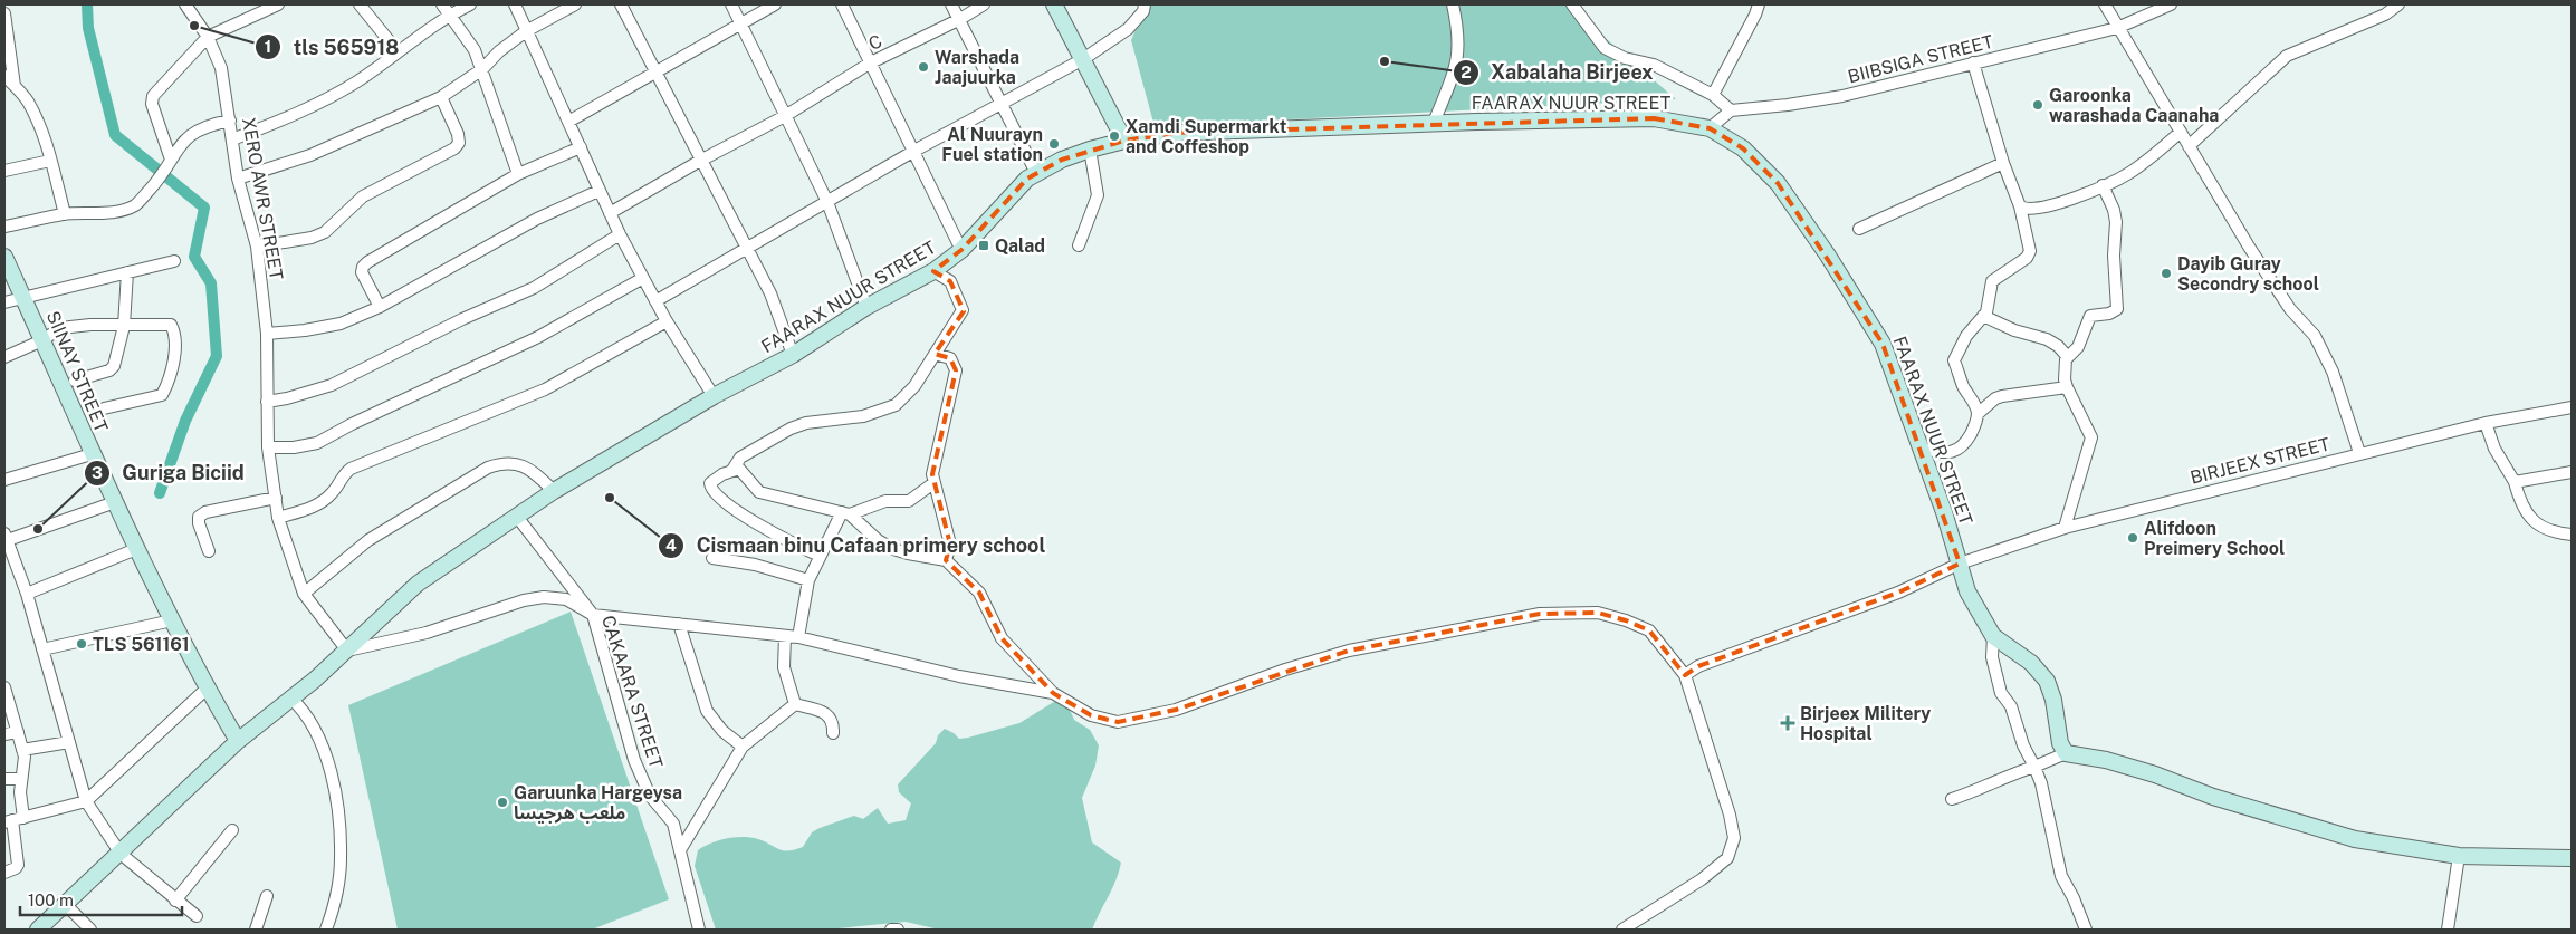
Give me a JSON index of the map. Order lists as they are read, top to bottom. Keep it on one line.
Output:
{"streets":{"main road":["FAARAX NUUR STREET","SIINAY STREET"],"street":["C","BIIBSIGA STREET","XERO AWR STREET","BIRJEEX STREET","CAKAARA STREET"]},"crossings":[["FAARAX NUUR STREET","XERO AWR STREET"],["FAARAX NUUR STREET","SIINAY STREET"],["FAARAX NUUR STREET","BIRJEEX STREET"],["FAARAX NUUR STREET","CAKAARA STREET"],["XERO AWR STREET","CAKAARA STREET"]],"places":{"other":["tls 565918","Xabalaha Birjeex","Warshada Jaajuurka","Garoonka warashada Caanaha","Xamdi Supermarkt and Coffeshop","Al Nuurayn Fuel station","Dayib Guray Secondry school","Cismaan binu Cafaan primery school","Guriga Biciid","Alifdoon Preimery School","TLS 561161","Garuunka Hargeysa ملعب هرجيسا"],"transit":["Qalad"],"health":["Birjeex Militery Hospital"]},"scale_bar":"100 m"}
